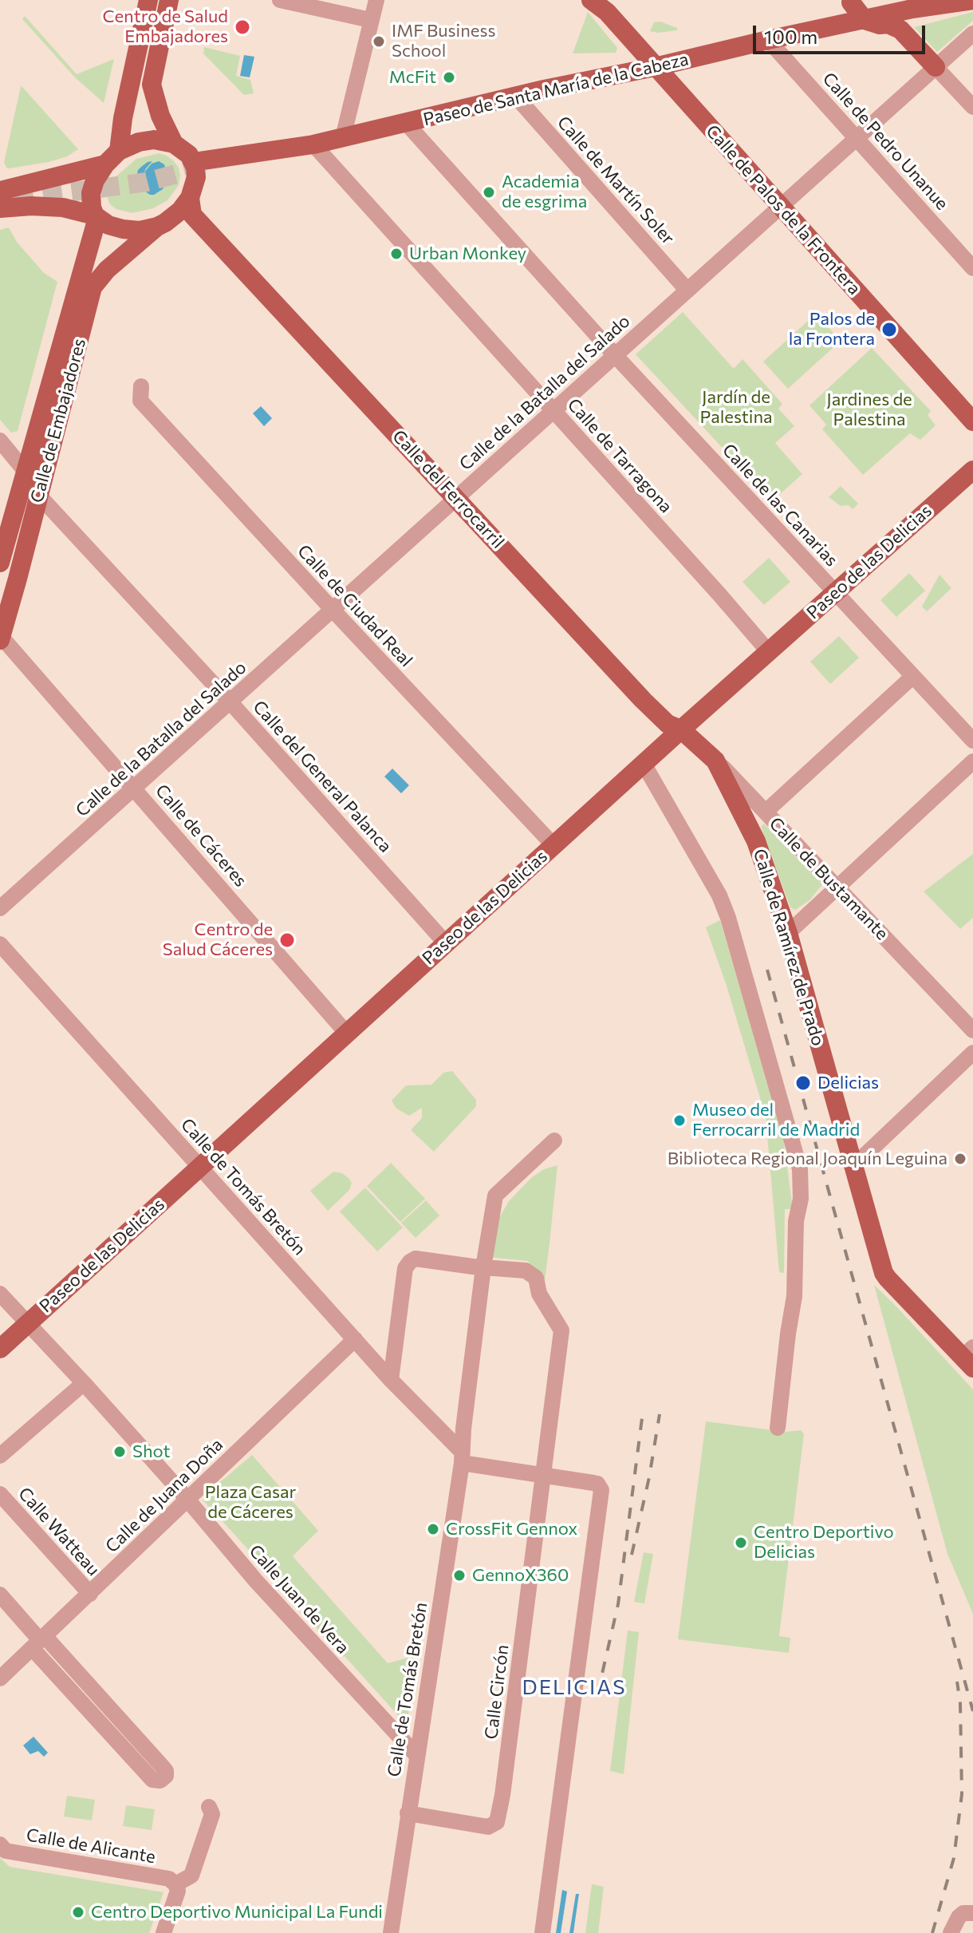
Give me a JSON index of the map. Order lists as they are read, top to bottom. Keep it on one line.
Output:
{"streets":{"main road":["Paseo de Santa María de la Cabeza","Calle de Palos de la Frontera","Calle de Embajadores","Calle del Ferrocarril","Paseo de las Delicias","Calle de Bustamante","Calle de Ramírez de Prado"],"street":["Calle de Pedro Unanue","Calle de Martín Soler","Calle de la Batalla del Salado","Calle de Tarragona","Calle de las Canarias","Calle de Ciudad Real","Calle del General Palanca","Calle de Cáceres","Calle de Tomás Bretón","Calle de Juana Doña","Calle Watteau","Calle Juan de Vera","Calle Circón","Calle de Alicante"]},"crossings":[["Paseo de Santa María de la Cabeza","Calle de Pedro Unanue"],["Paseo de Santa María de la Cabeza","Calle de Martín Soler"],["Paseo de Santa María de la Cabeza","Calle de Palos de la Frontera"],["Paseo de Santa María de la Cabeza","Calle de Embajadores"],["Paseo de Santa María de la Cabeza","Calle de Tarragona"],["Paseo de Santa María de la Cabeza","Calle del Ferrocarril"],["Paseo de Santa María de la Cabeza","Calle de las Canarias"],["Calle de Pedro Unanue","Calle de la Batalla del Salado"],["Calle de Martín Soler","Calle de la Batalla del Salado"],["Calle de Palos de la Frontera","Calle de la Batalla del Salado"],["Calle de la Batalla del Salado","Calle de Tarragona"],["Calle de la Batalla del Salado","Calle del Ferrocarril"],["Calle de la Batalla del Salado","Calle de las Canarias"],["Calle de la Batalla del Salado","Calle de Ciudad Real"],["Calle de la Batalla del Salado","Calle del General Palanca"],["Calle de la Batalla del Salado","Calle de Cáceres"],["Calle de Embajadores","Calle del Ferrocarril"],["Calle de Embajadores","Calle del General Palanca"],["Calle de Embajadores","Calle de Cáceres"],["Calle de Tarragona","Paseo de las Delicias"],["Calle del Ferrocarril","Paseo de las Delicias"],["Calle del Ferrocarril","Calle de Bustamante"],["Calle de las Canarias","Paseo de las Delicias"],["Paseo de las Delicias","Calle de Ciudad Real"],["Paseo de las Delicias","Calle del General Palanca"],["Paseo de las Delicias","Calle de Cáceres"],["Paseo de las Delicias","Calle de Bustamante"],["Paseo de las Delicias","Calle de Tomás Bretón"],["Paseo de las Delicias","Calle Juan de Vera"],["Calle de Bustamante","Calle de Ramírez de Prado"],["Calle de Tomás Bretón","Calle de Juana Doña"],["Calle de Tomás Bretón","Calle Juan de Vera"],["Calle de Tomás Bretón","Calle Circón"],["Calle de Juana Doña","Calle Watteau"],["Calle de Juana Doña","Calle Juan de Vera"]],"districts":["DELICIAS"],"parks":["Jardín de Palestina","Jardines de Palestina","Plaza Casar de Cáceres"],"places":["Centro de Salud Embajadores","IMF Business School","McFit","Academia de esgrima","Urban Monkey","Palos de la Frontera","Centro de Salud Cáceres","Delicias","Museo del Ferrocarril de Madrid","Biblioteca Regional Joaquín Leguina","Shot","CrossFit Gennox","Centro Deportivo Delicias","GennoX360","Centro Deportivo Municipal La Fundi"],"scale_bar":"100 m"}
